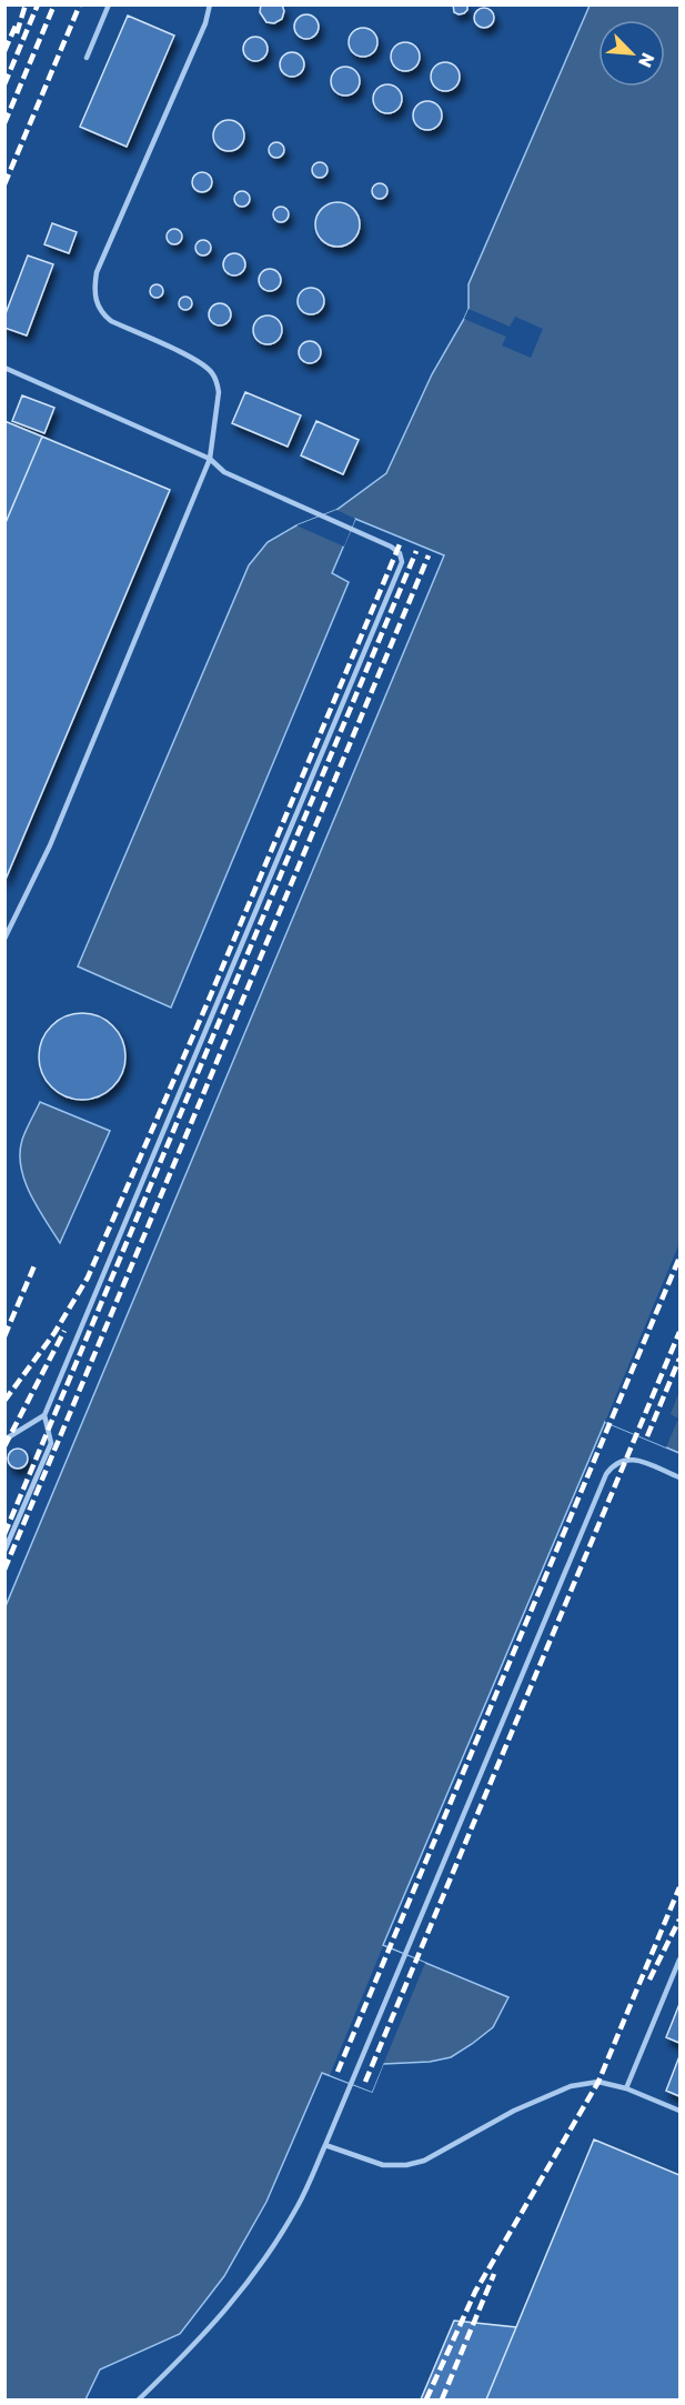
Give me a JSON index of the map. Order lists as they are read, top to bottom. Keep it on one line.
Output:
{"north":"bottom right"}
